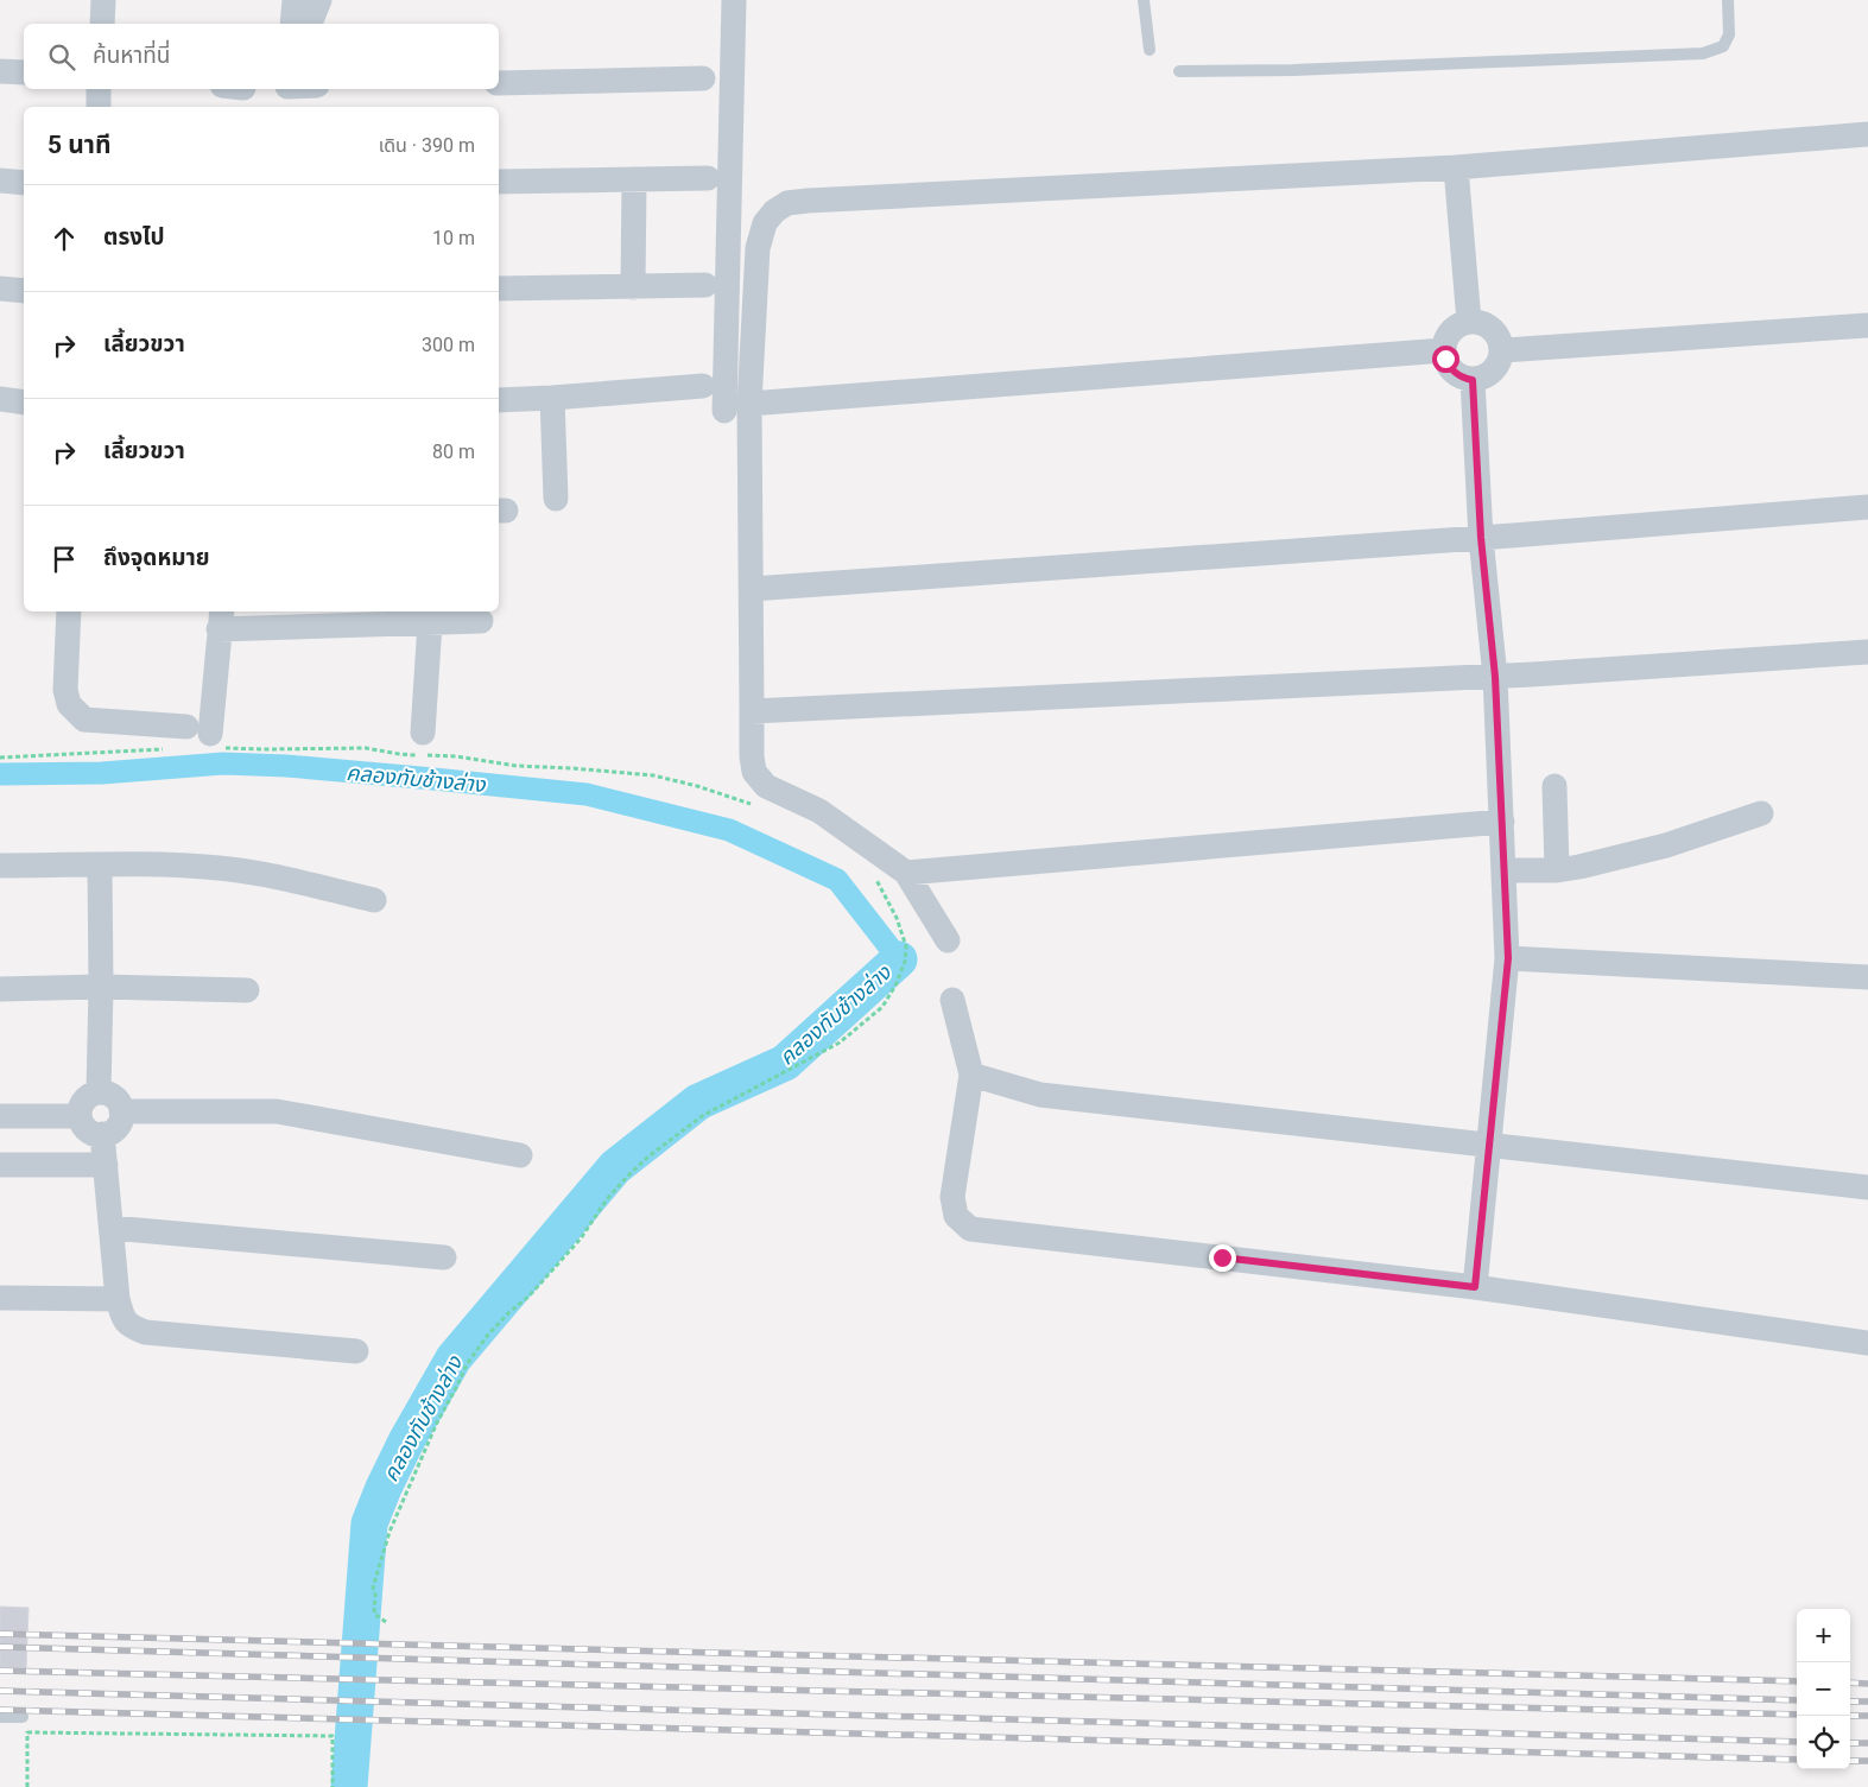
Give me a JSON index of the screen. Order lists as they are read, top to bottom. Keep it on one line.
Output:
{"water":["คลองทับช้างล่าง"],"page":{"search":"ค้นหาที่นี่","heading":["5 นาที","เดิน · 390 m"],"list":[["ตรงไป","10 m"],["เลี้ยวขวา","300 m"],["เลี้ยวขวา","80 m"],"ถึงจุดหมาย"],"map_buttons":["+","−"]}}
